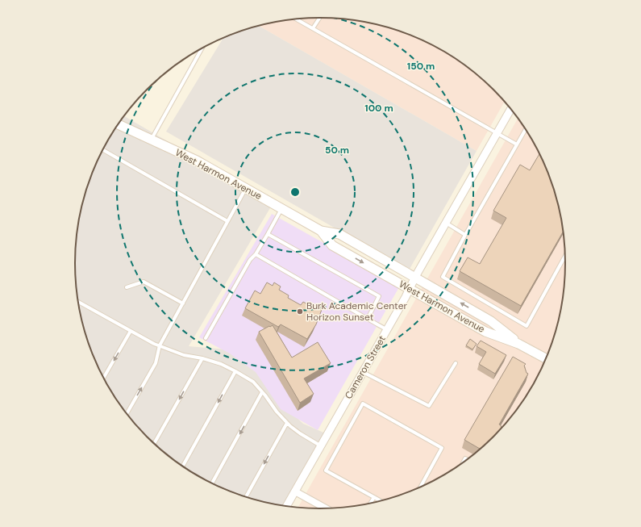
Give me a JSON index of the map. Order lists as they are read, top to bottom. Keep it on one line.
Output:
{"streets":{"main road":["West Harmon Avenue"],"street":["Cameron Street"]},"crossings":[["West Harmon Avenue","Cameron Street"]],"places":["Burk Academic Center Horizon Sunset"],"rings":["150 m","100 m","50 m"]}
